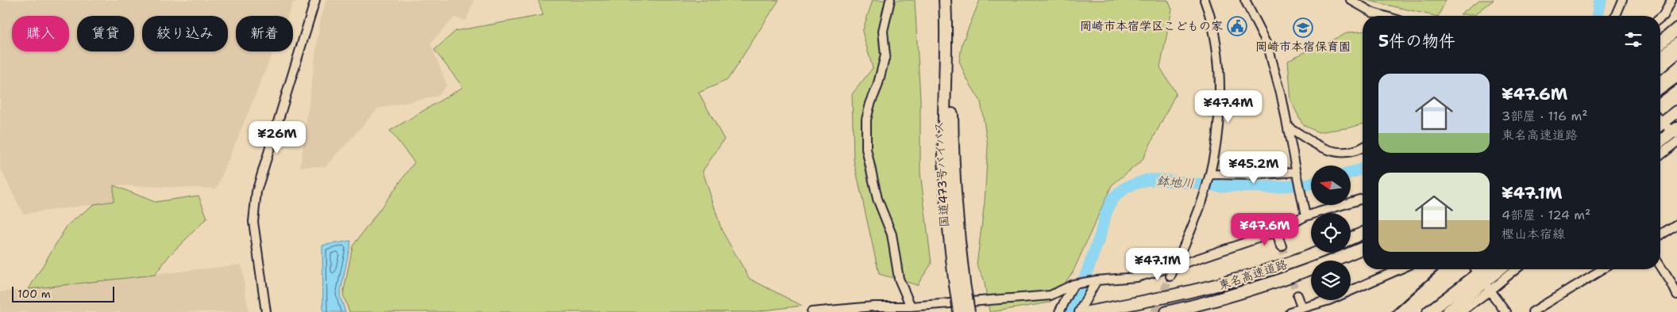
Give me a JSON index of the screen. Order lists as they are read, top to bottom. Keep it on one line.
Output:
{"streets":{"highway":["国道473号バイパス","東名高速道路"]},"water":["鉢地川"],"places":{"public building":["岡崎市本宿学区こどもの家"],"school or university":["岡崎市本宿保育園"]},"scale_bar":"100 m","north":"left","page":{"chip":["購入","賃貸","絞り込み","新着"],"heading":"5件の物件","list":[{"name":"¥47.6M","note":"3部屋 · 116 m² · 東名高速道路"},{"name":"¥47.1M","note":"4部屋 · 124 m² · 樫山本宿線"}],"price":["¥47.4M","¥26M","¥45.2M","¥47.6M","¥47.1M"],"scale":"100 m"}}
